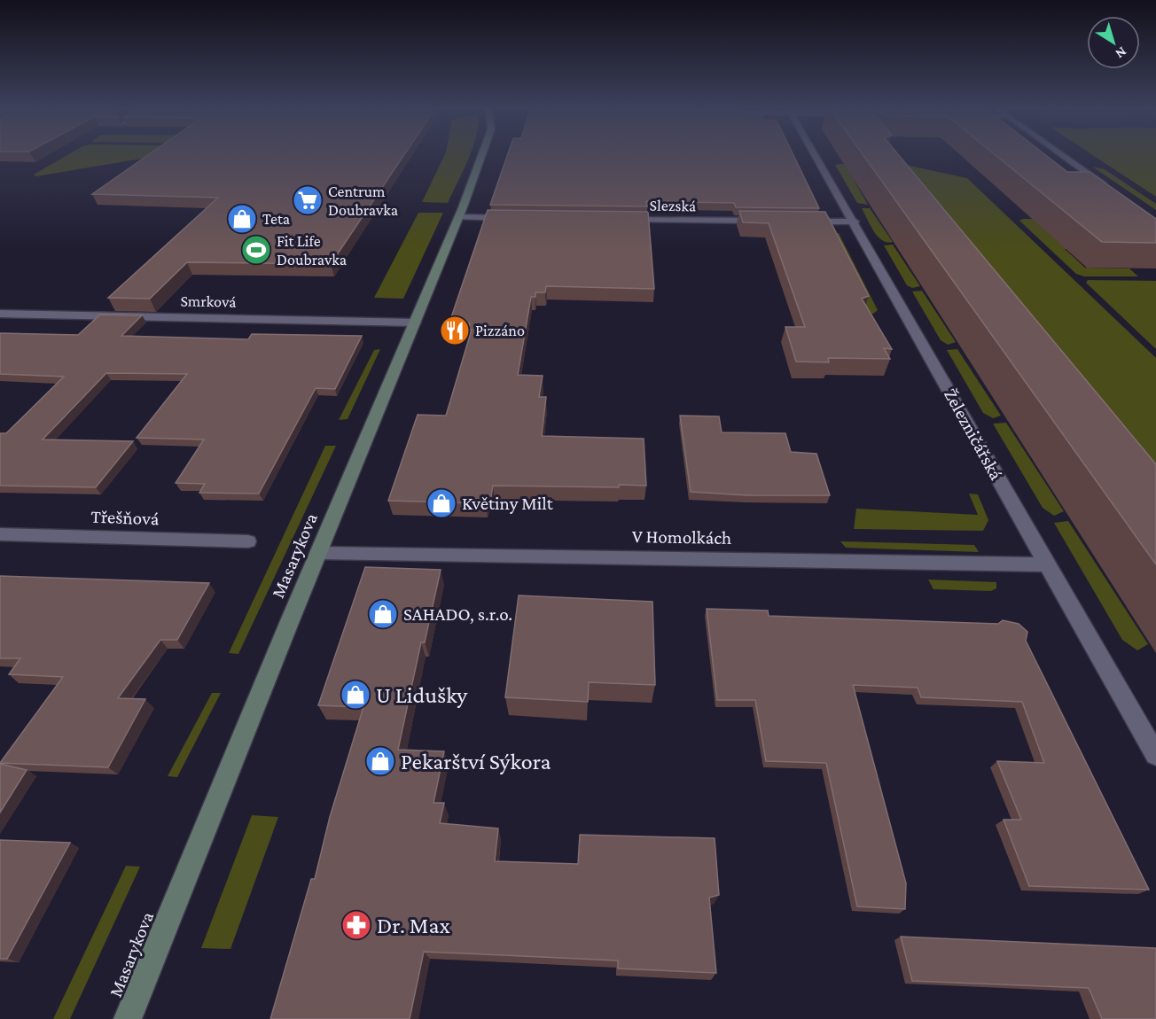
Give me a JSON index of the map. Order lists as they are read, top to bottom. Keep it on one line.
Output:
{"streets":{"street":["Slezská","Smrková","Železničářská","Třešňová","V Homolkách","Masarykova"]},"crossings":[["Smrková","Masarykova"],["Železničářská","V Homolkách"],["V Homolkách","Masarykova"]],"places":{"supermarket":["Centrum Doubravka"],"shop":["Teta","Květiny Milt","SAHADO, s.r.o.","U Lidušky","Pekarštví Sýkora"],"sports":["Fit Life Doubravka"],"restaurant":["Pizzáno"],"pharmacy":["Dr. Max"]},"north":"bottom right"}
